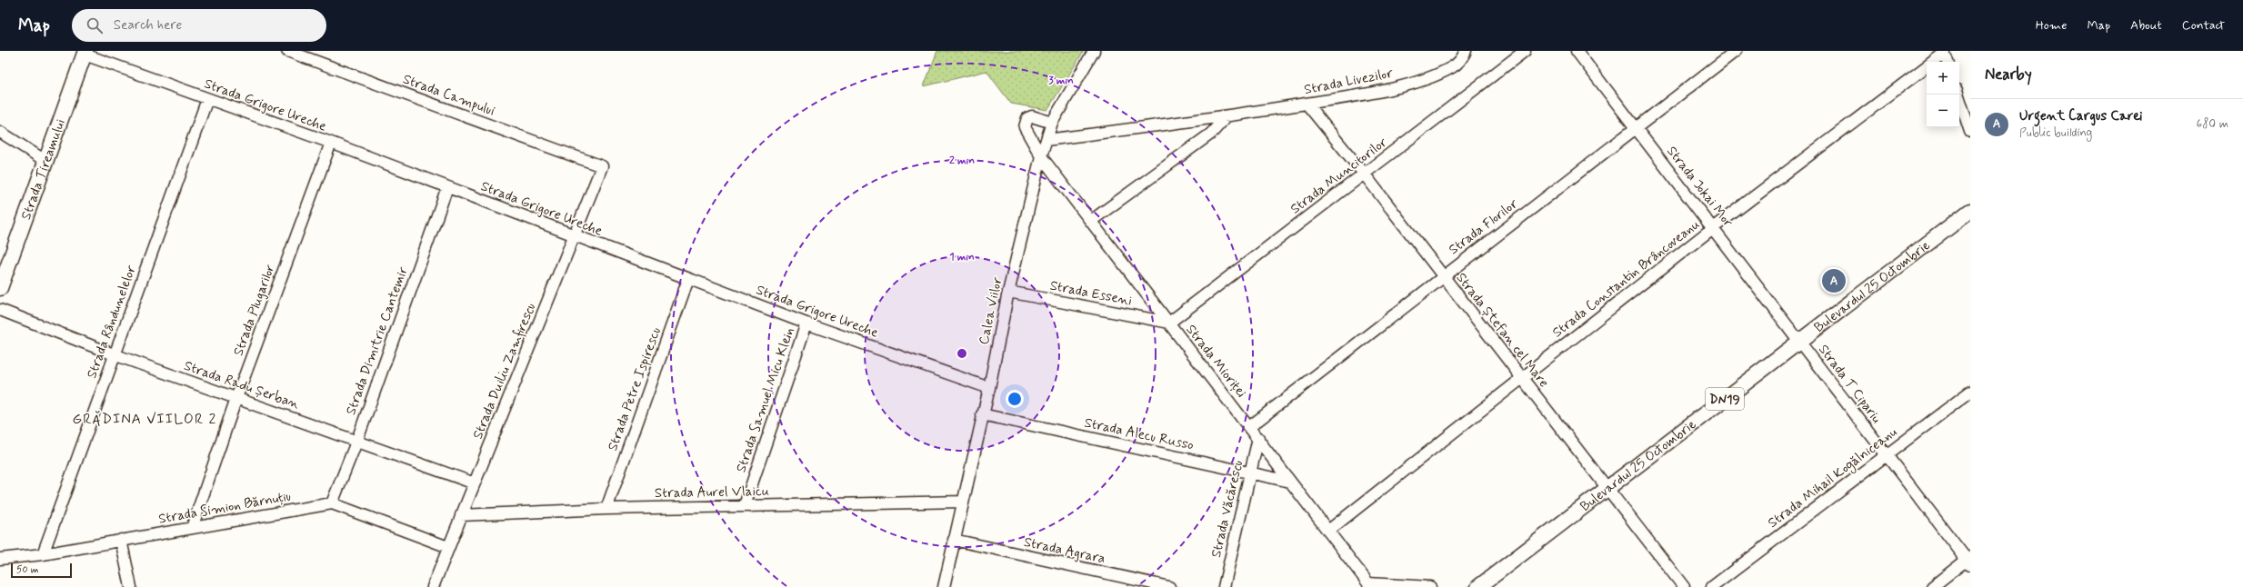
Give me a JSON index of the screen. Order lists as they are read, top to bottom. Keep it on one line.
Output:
{"streets":{"main road":["Strada Tireamului","Bulevardul 25 Octombrie","DN19"],"street":["Strada Livezilor","Strada Campului","Strada Grigore Ureche","Strada Muncitorilor","Strada Jokai Mor","Strada Florilor","Strada Constantin Brâncoveanu","Strada Esseni","Strada Plugarilor","Calea Viilor","Strada Rândunelelor","Strada Ștefan cel Mare","Strada Dimitrie Cantemir","Strada Mioriței","Strada Duiliu Zamfirescu","Strada T Cipariu","Strada Radu Șerban","Strada Petre Ispirescu","Strada Samuel Micu Klein","Strada Alecu Russo","Strada Mihail Kogălniceanu","Strada Aurel Vlaicu","Strada Simion Bărnuțiu","Strada Văcărescu","Strada Agrara"]},"crossings":[["Strada Livezilor","Calea Viilor"],["Strada Livezilor","Strada Ștefan cel Mare"],["Strada Campului","Strada Duiliu Zamfirescu"],["Strada Grigore Ureche","Strada Tireamului"],["Strada Grigore Ureche","Strada Plugarilor"],["Strada Grigore Ureche","Calea Viilor"],["Strada Grigore Ureche","Strada Rândunelelor"],["Strada Grigore Ureche","Strada Dimitrie Cantemir"],["Strada Grigore Ureche","Strada Duiliu Zamfirescu"],["Strada Grigore Ureche","Strada Petre Ispirescu"],["Strada Grigore Ureche","Strada Samuel Micu Klein"],["Strada Muncitorilor","Strada Esseni"],["Strada Muncitorilor","Strada Ștefan cel Mare"],["Strada Muncitorilor","Strada Mioriței"],["Strada Jokai Mor","Strada Florilor"],["Strada Jokai Mor","Strada Constantin Brâncoveanu"],["Strada Jokai Mor","Bulevardul 25 Octombrie"],["Strada Jokai Mor","Strada T Cipariu"],["Strada Florilor","Strada Ștefan cel Mare"],["Strada Florilor","Strada Mioriței"],["Strada Constantin Brâncoveanu","Strada Ștefan cel Mare"],["Strada Constantin Brâncoveanu","Strada Mioriței"],["Bulevardul 25 Octombrie","Strada Ștefan cel Mare"],["Bulevardul 25 Octombrie","Strada T Cipariu"],["Strada Esseni","Calea Viilor"],["Strada Esseni","Strada Mioriței"],["Strada Plugarilor","Strada Radu Șerban"],["Strada Plugarilor","Strada Simion Bărnuțiu"],["Calea Viilor","Strada Mioriței"],["Calea Viilor","Strada Alecu Russo"],["Calea Viilor","Strada Aurel Vlaicu"],["Calea Viilor","Strada Agrara"],["Strada Rândunelelor","Strada Radu Șerban"],["Strada Rândunelelor","Strada Simion Bărnuțiu"],["Strada Dimitrie Cantemir","Strada Radu Șerban"],["Strada Dimitrie Cantemir","Strada Simion Bărnuțiu"],["Strada Mioriței","Strada Alecu Russo"],["Strada Mioriței","Strada Văcărescu"],["Strada Duiliu Zamfirescu","Strada Radu Șerban"],["Strada Duiliu Zamfirescu","Strada Aurel Vlaicu"],["Strada T Cipariu","Strada Mihail Kogălniceanu"],["Strada Petre Ispirescu","Strada Aurel Vlaicu"],["Strada Samuel Micu Klein","Strada Aurel Vlaicu"],["Strada Alecu Russo","Strada Văcărescu"]],"districts":["GRĂDINA VIILOR 2"],"scale_bar":"50 m","page":{"header":"Map","search":"Search here","nav":["Home","Map","About","Contact"],"heading":"Nearby","map_buttons":["+","−"],"list":[{"mark":"A","name":"Urgent Cargus Carei","note":"Public building","value":"680 m"}],"pins":"A","scale":"50 m"},"rings":["3 min","2 min","1 min"]}
